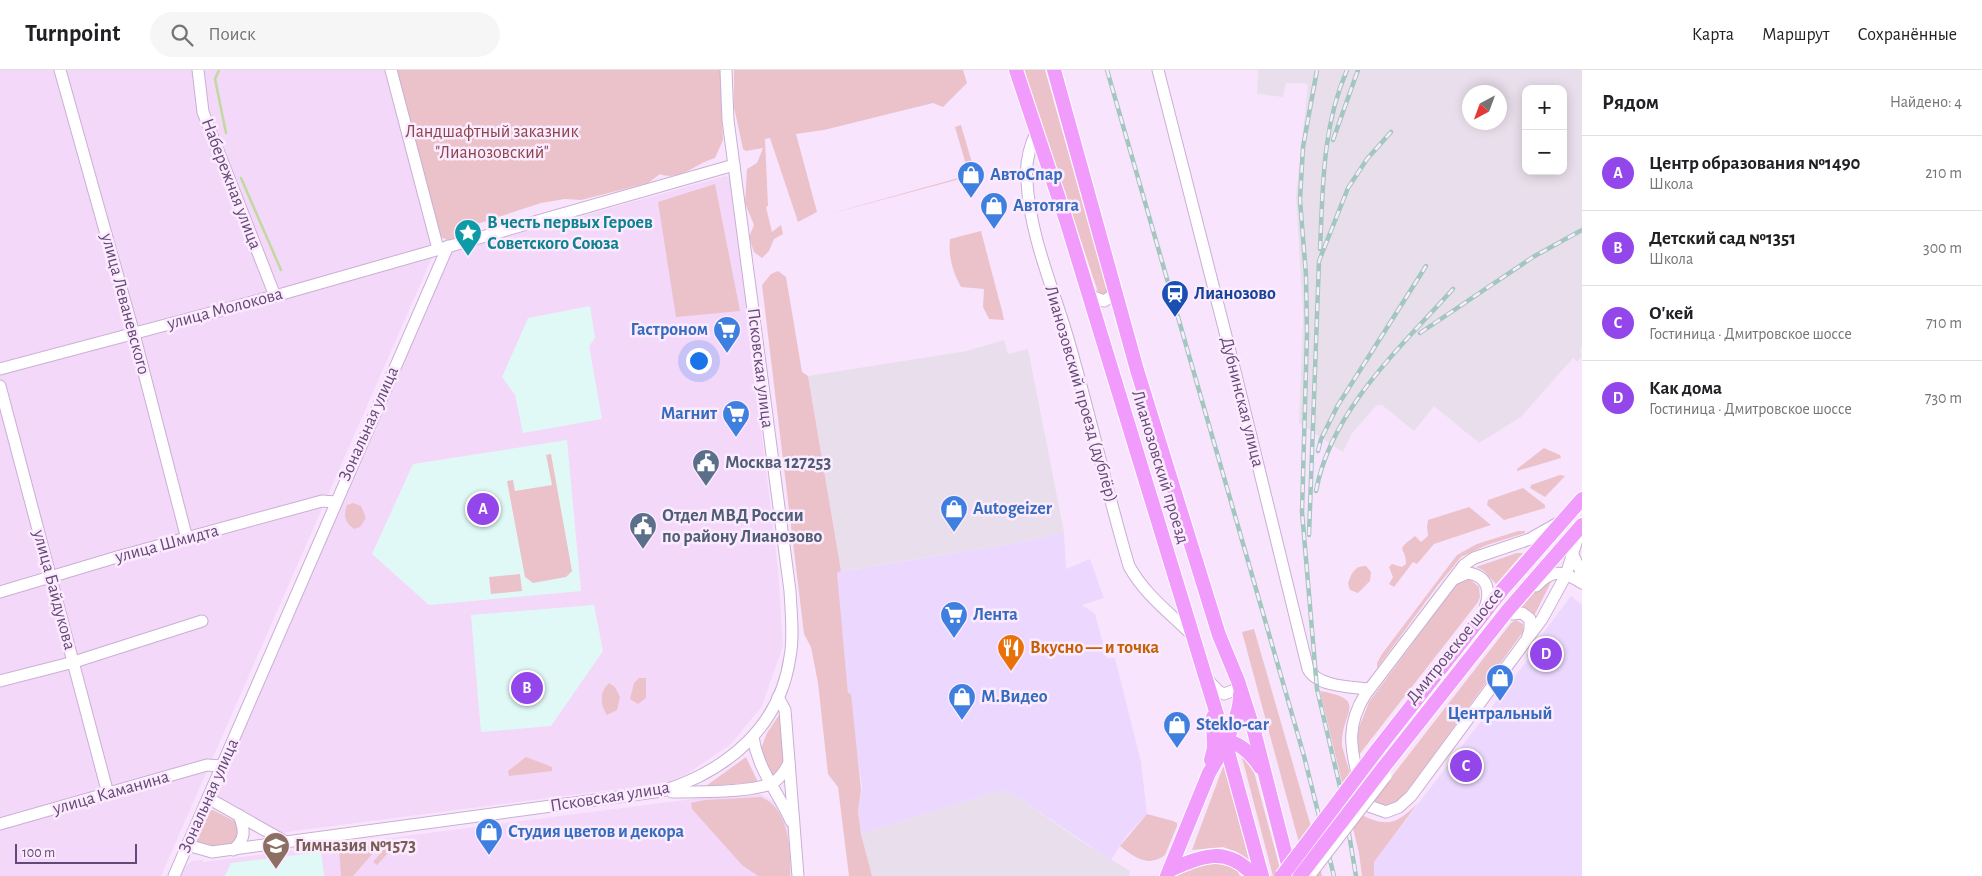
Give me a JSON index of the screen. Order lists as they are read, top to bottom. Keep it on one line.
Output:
{"streets":{"main road":["Лианозовский проезд","Дмитровское шоссе"],"street":["Набережная улица","улица Леваневского","улица Молокова","Псковская улица","Лианозовский проезд (дублёр)","Дубнинская улица","Зональная улица","улица Шмидта","улица Байдукова","улица Каманина"]},"crossings":[["Набережная улица","улица Молокова"],["улица Леваневского","улица Молокова"],["улица Леваневского","улица Шмидта"],["улица Молокова","Зональная улица"],["Псковская улица","Зональная улица"],["Лианозовский проезд (дублёр)","Лианозовский проезд"],["Дубнинская улица","Дмитровское шоссе"],["Зональная улица","улица Шмидта"],["Зональная улица","улица Каманина"],["улица Шмидта","улица Байдукова"],["улица Байдукова","улица Каманина"]],"parks":["Ландшафтный заказник \"Лианозовский\""],"places":{"shop":["АвтоСпар","Автотяга","Autogeizer","Центральный","М.Видео","Steklo-car","Студия цветов и декора"],"place":["В честь первых Героев Советского Союза"],"station":["Лианозово"],"supermarket":["Гастроном","Магнит","Лента"],"public building":["Москва 127253","Отдел МВД России по району Лианозово"],"restaurant":["Вкусно — и точка"],"school or university":["Гимназия №1573"]},"scale_bar":"100 m","north":"bottom left","page":{"header":"Turnpoint","search":"Поиск","nav":["Карта","Маршрут","Сохранённые"],"heading":["Рядом","Найдено: 4"],"map_buttons":["+","−"],"list":[{"mark":"A","name":"Центр образования №1490","note":"Школа","value":"210 m"},{"mark":"B","name":"Детский сад №1351","note":"Школа","value":"300 m"},{"mark":"C","name":"О'кей","note":"Гостиница · Дмитровское шоссе","value":"710 m"},{"mark":"D","name":"Как дома","note":"Гостиница · Дмитровское шоссе","value":"730 m"}],"pins":["A","D","B","C"],"scale":"100 m"}}
